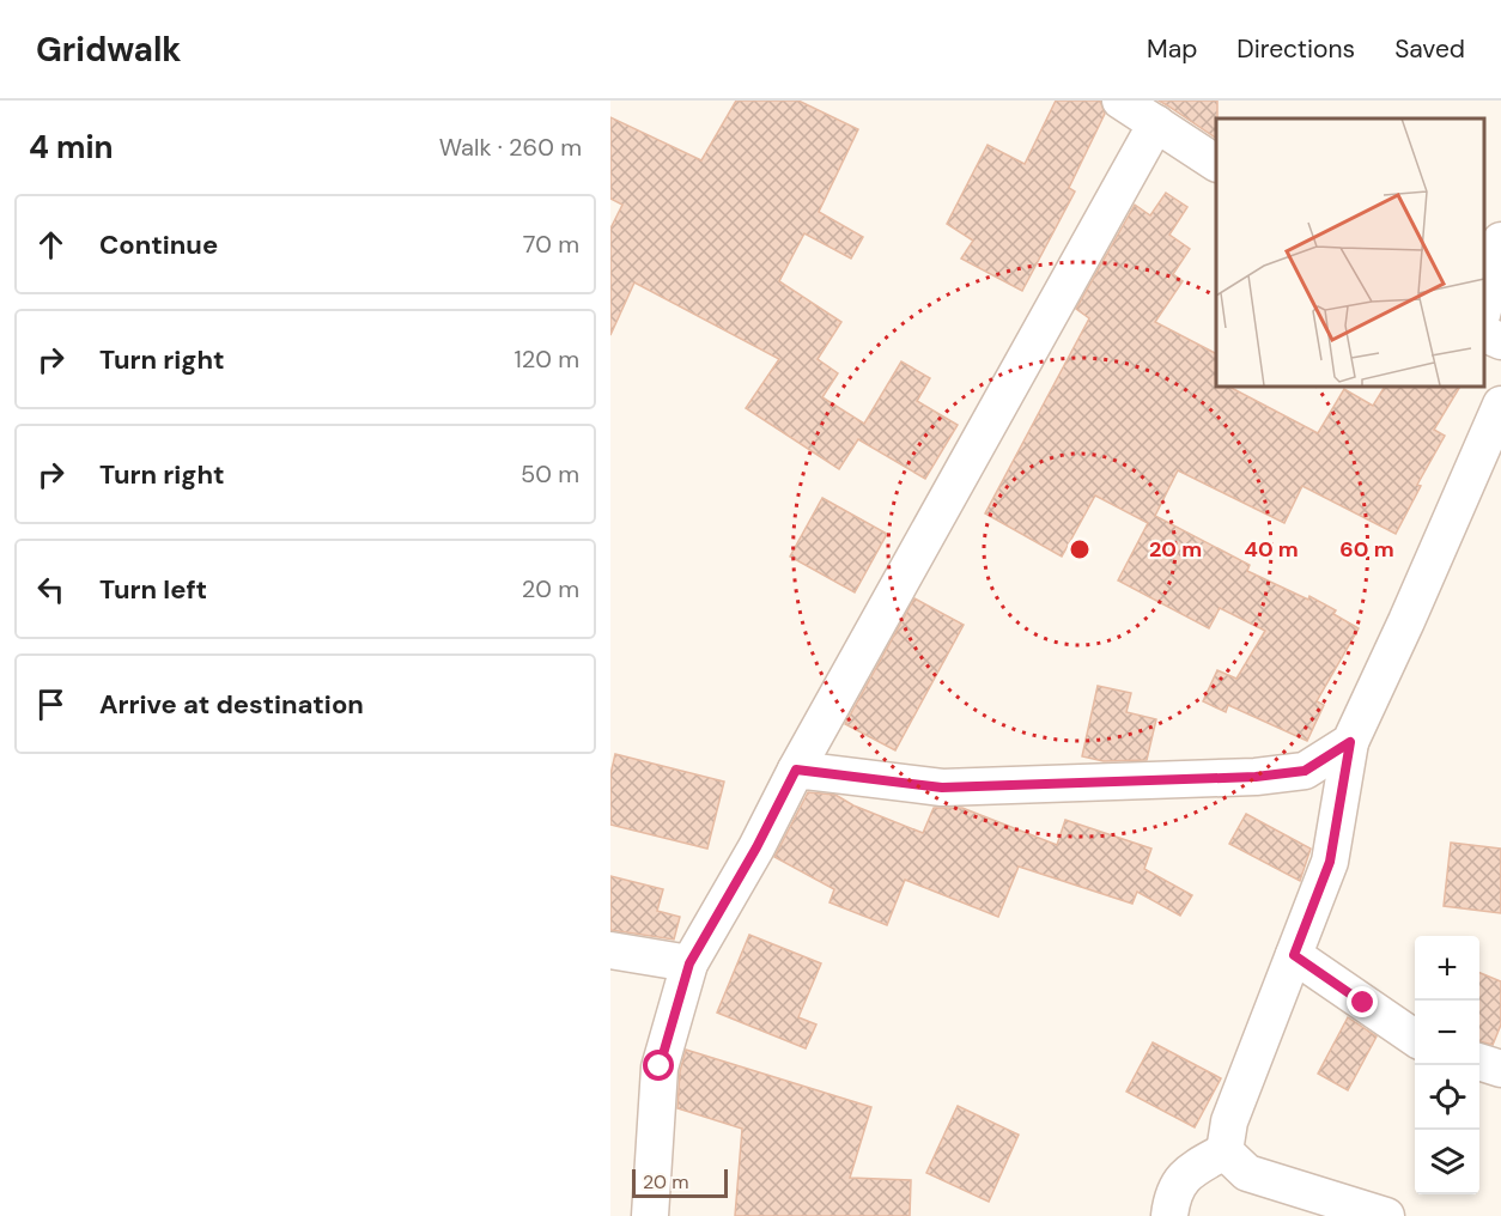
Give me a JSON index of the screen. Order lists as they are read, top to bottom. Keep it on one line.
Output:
{"scale_bar":"20 m","page":{"header":"Gridwalk","nav":["Map","Directions","Saved"],"heading":["4 min","Walk · 260 m"],"list":[["Continue","70 m"],["Turn right","120 m"],["Turn right","50 m"],["Turn left","20 m"],"Arrive at destination"],"map_buttons":["+","−"],"scale":"20 m"},"rings":["20 m","40 m","60 m"]}
